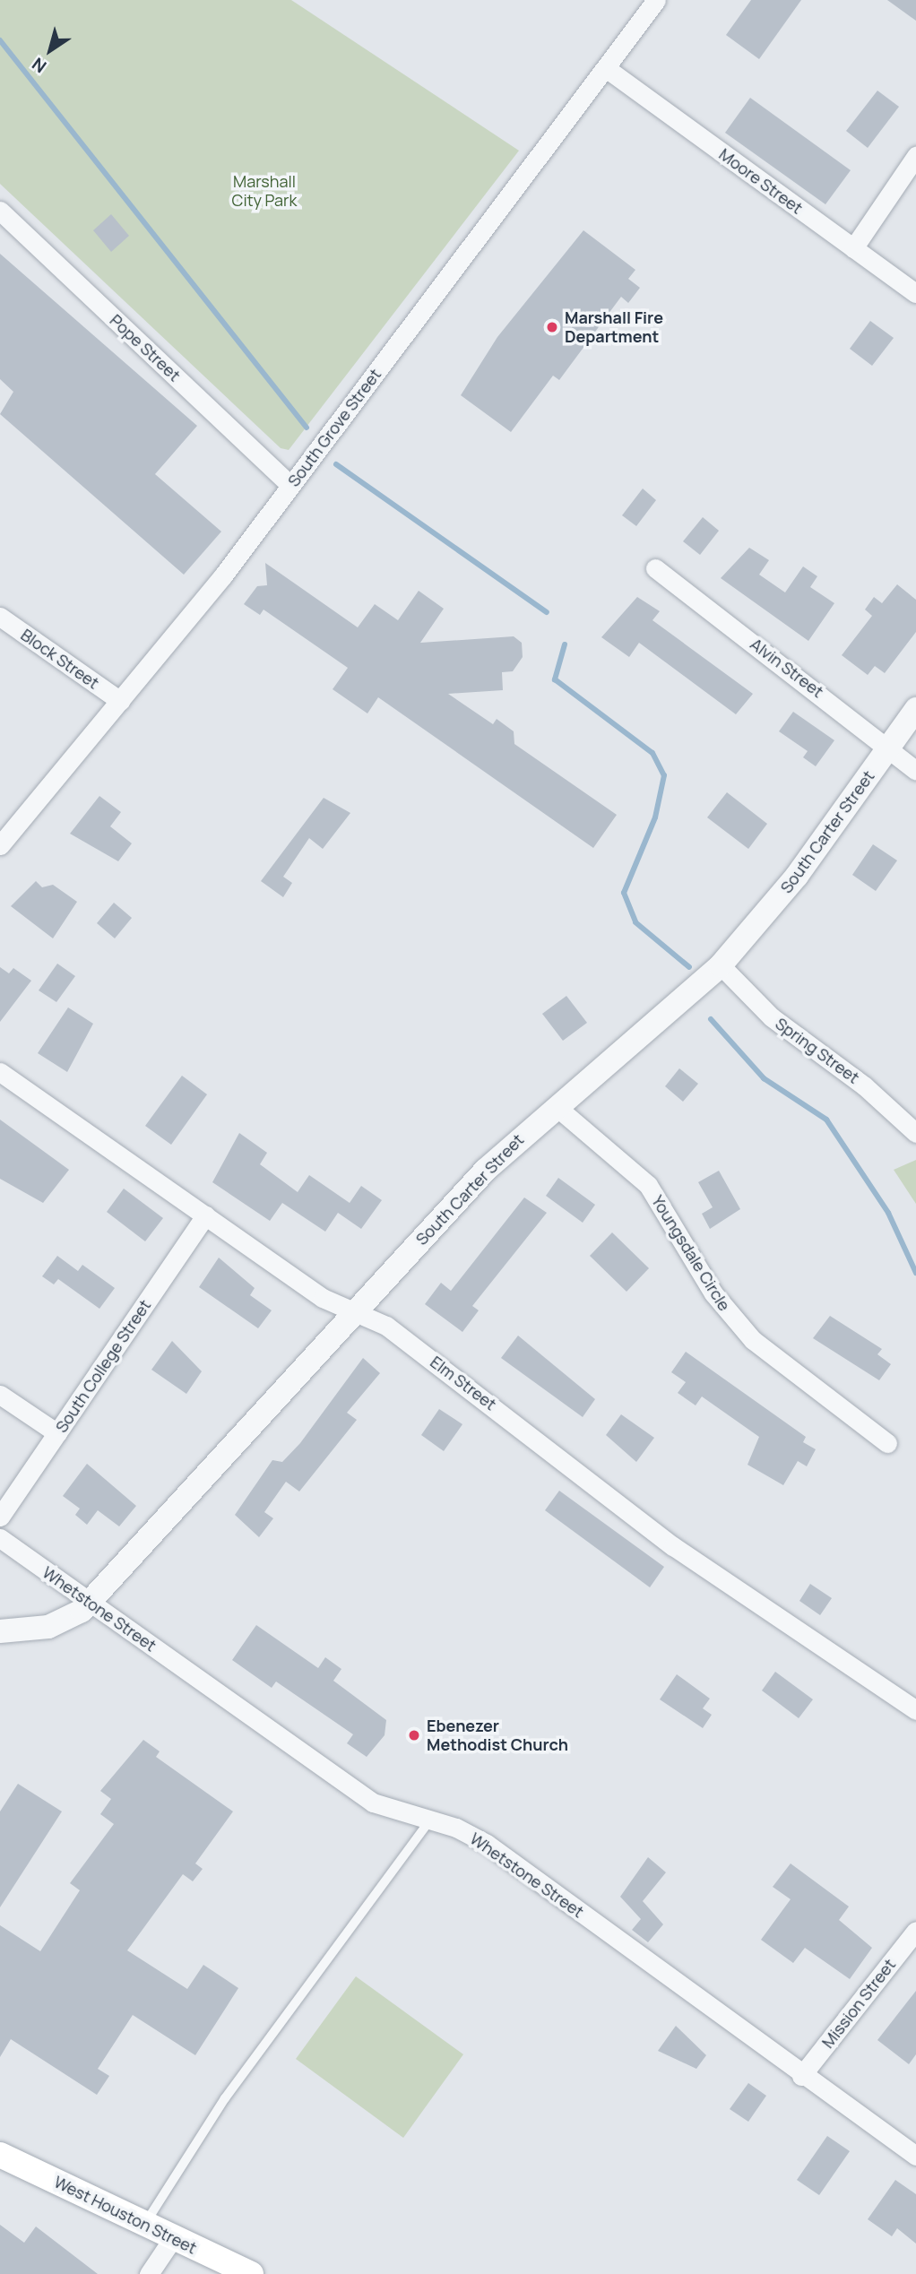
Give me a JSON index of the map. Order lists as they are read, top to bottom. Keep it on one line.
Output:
{"streets":{"main road":["West Houston Street"],"street":["Moore Street","Pope Street","South Grove Street","Block Street","Alvin Street","South Carter Street","Spring Street","Youngsdale Circle","South College Street","Elm Street","Whetstone Street","Mission Street"]},"crossings":[["Moore Street","South Grove Street"],["Pope Street","South Grove Street"],["South Grove Street","Block Street"],["Alvin Street","South Carter Street"],["South Carter Street","Spring Street"],["South Carter Street","Youngsdale Circle"],["South Carter Street","Elm Street"],["South Carter Street","Whetstone Street"],["South College Street","Elm Street"],["Whetstone Street","Mission Street"]],"parks":["Marshall City Park"],"places":["Marshall Fire Department","Ebenezer Methodist Church"],"north":"bottom left"}
